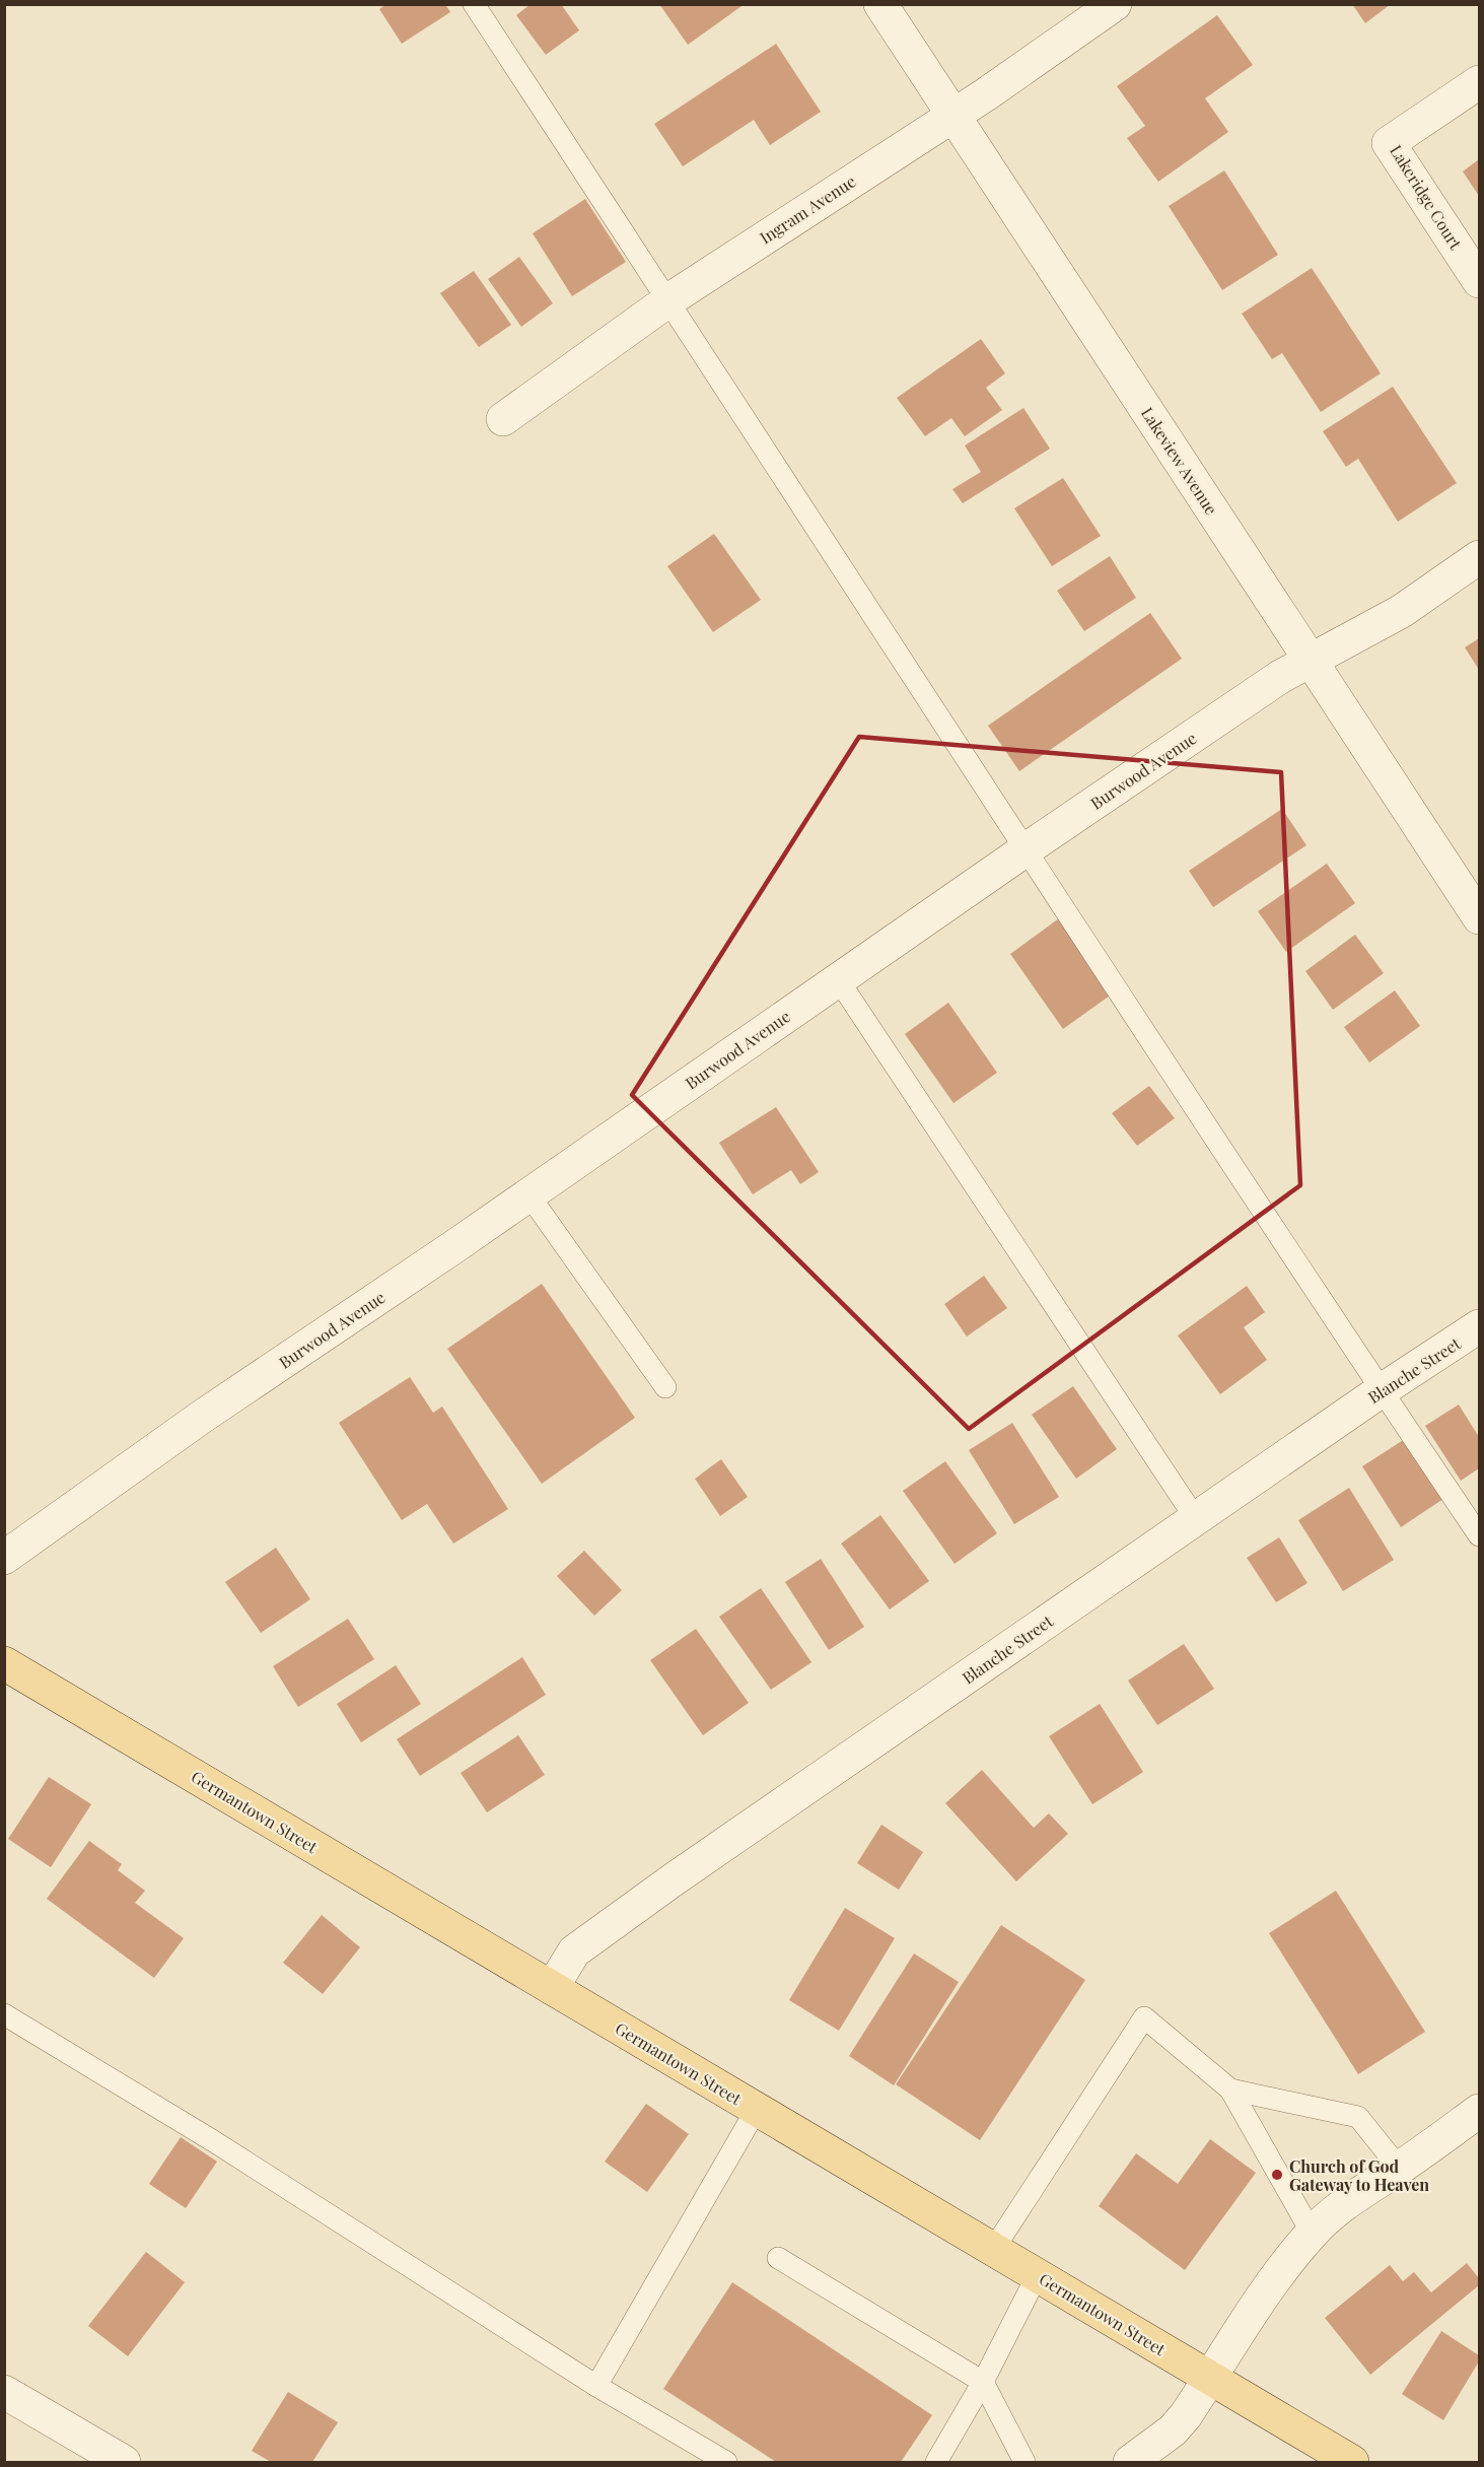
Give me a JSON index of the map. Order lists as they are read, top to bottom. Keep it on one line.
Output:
{"streets":{"main road":["Germantown Street"],"street":["Lakeridge Court","Ingram Avenue","Lakeview Avenue","Burwood Avenue","Blanche Street"]},"crossings":[["Ingram Avenue","Lakeview Avenue"],["Lakeview Avenue","Burwood Avenue"],["Blanche Street","Germantown Street"]],"places":["Church of God Gateway to Heaven"]}
